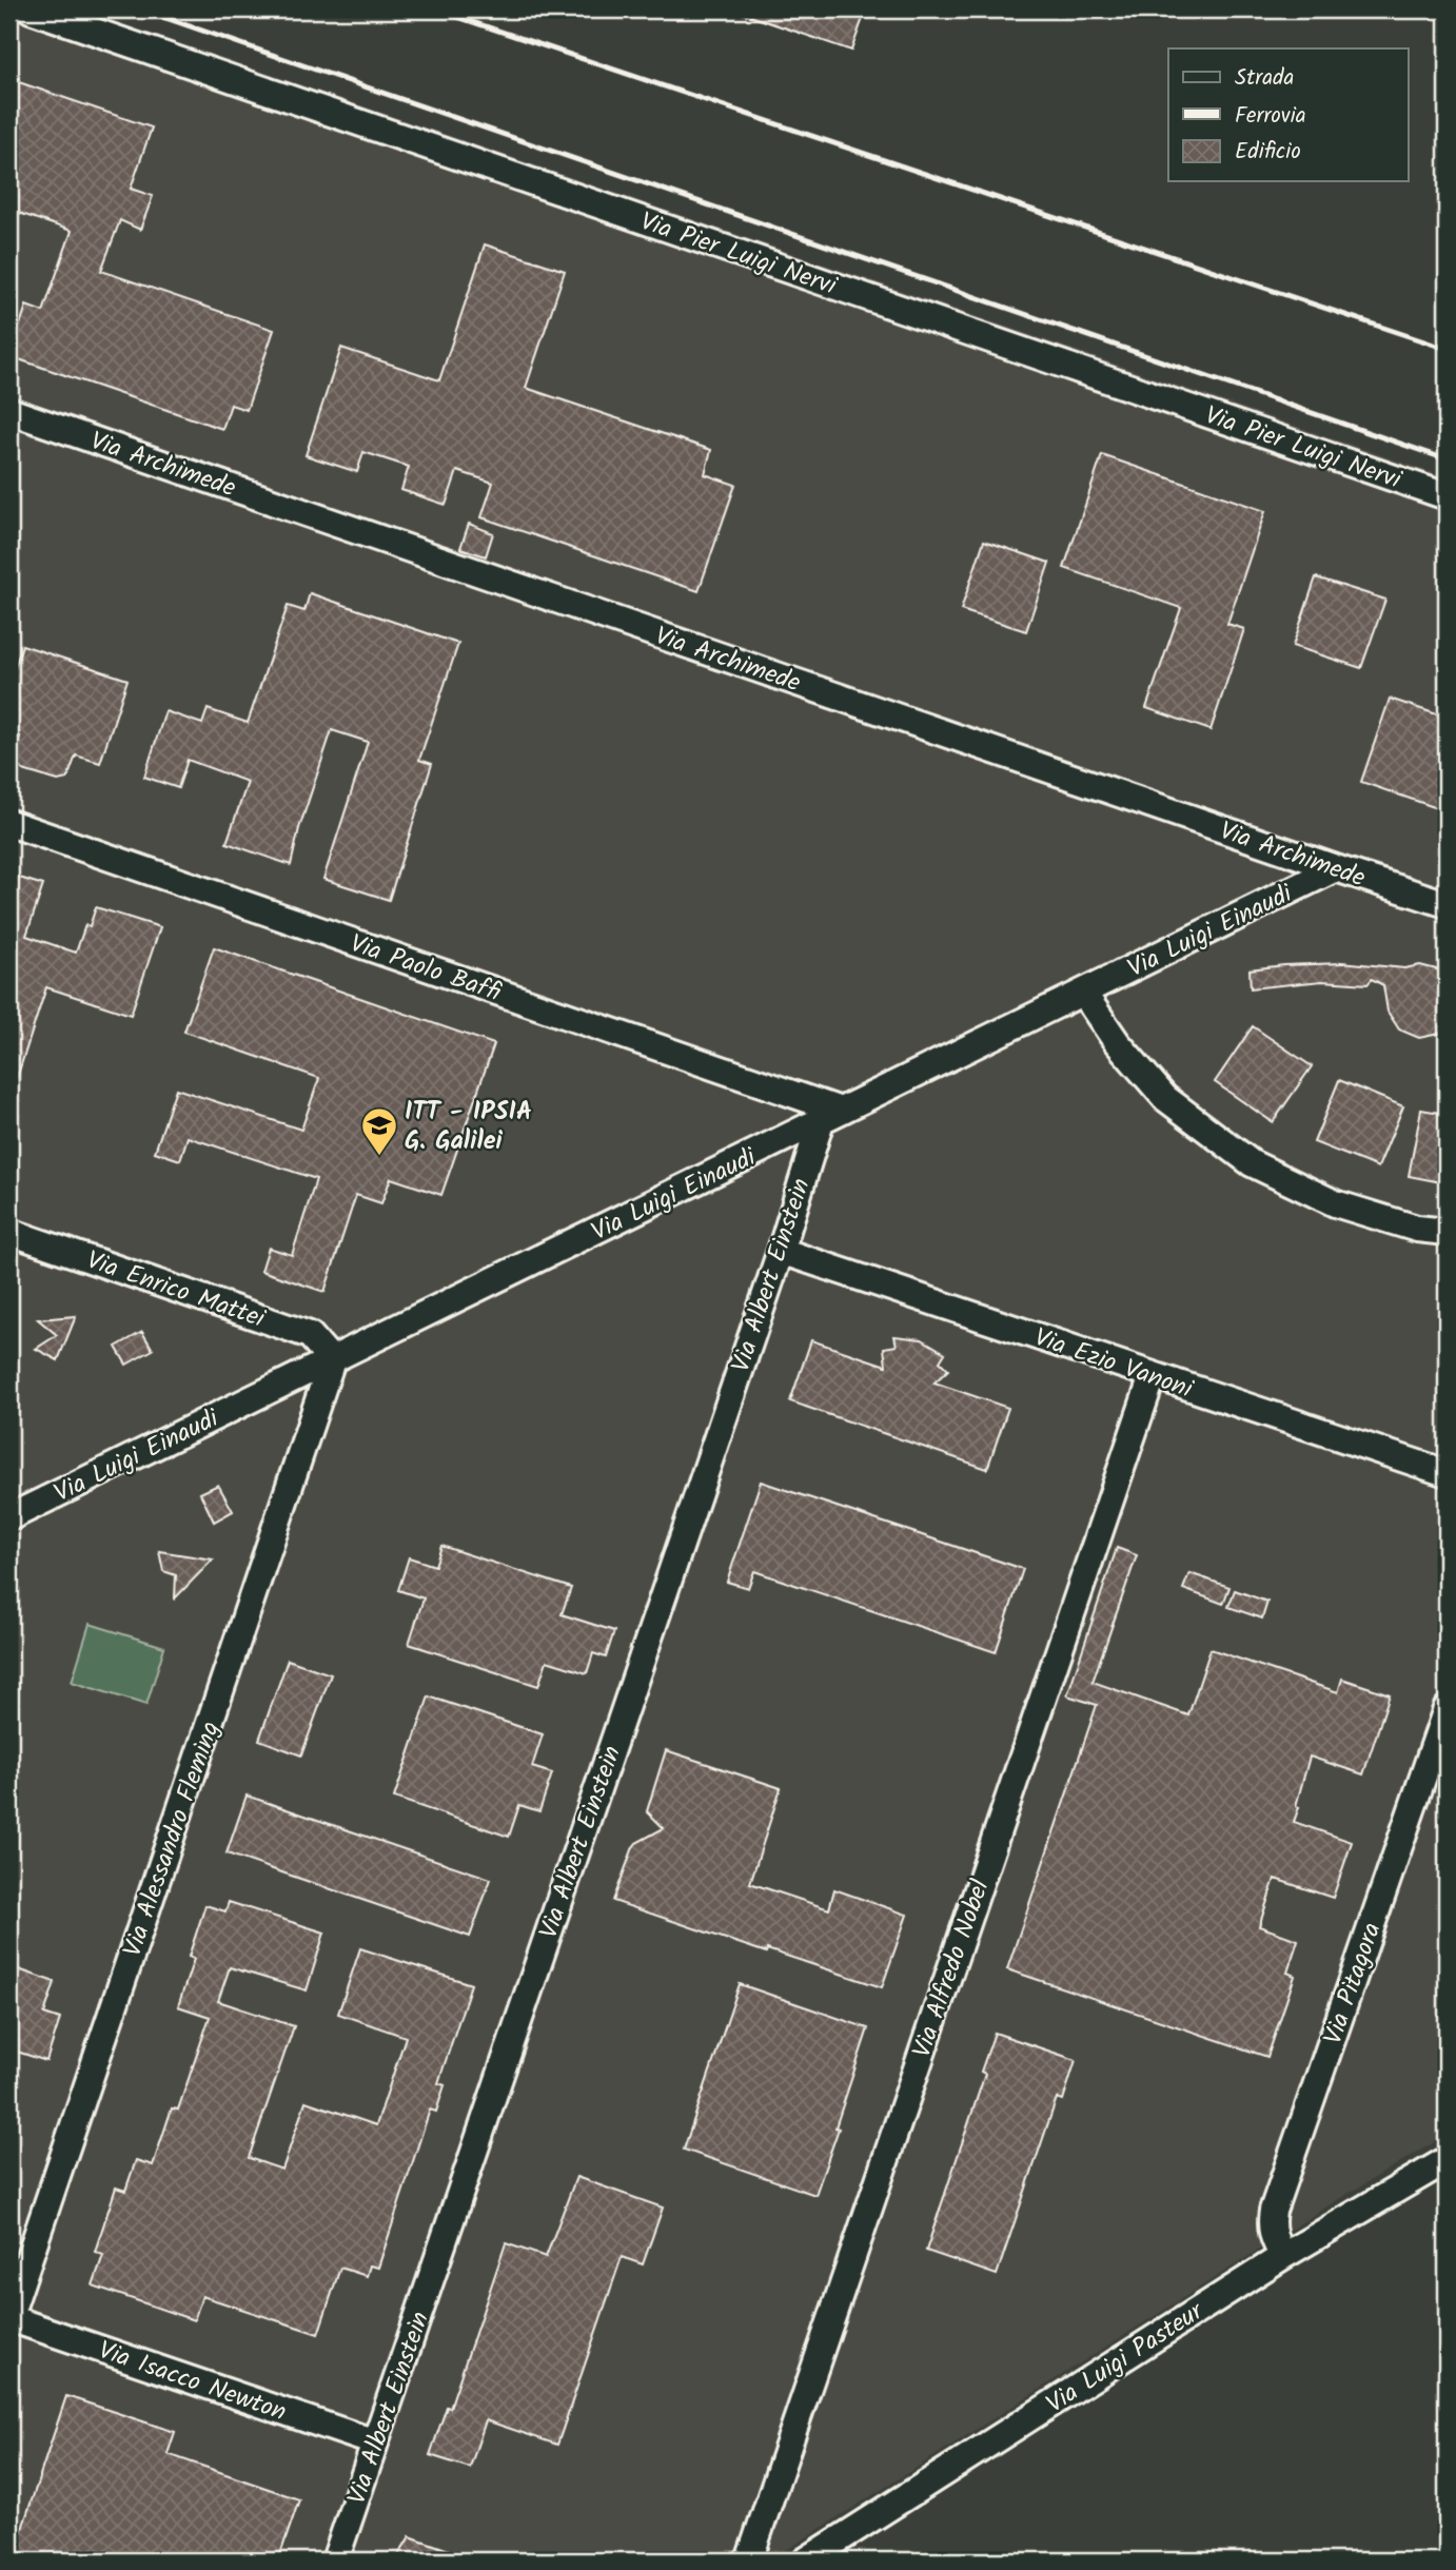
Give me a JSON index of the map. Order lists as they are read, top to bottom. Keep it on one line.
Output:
{"streets":{"street":["Via Pier Luigi Nervi","Via Archimede","Via Luigi Einaudi","Via Paolo Baffi","Via Albert Einstein","Via Enrico Mattei","Via Ezio Vanoni","Via Alessandro Fleming","Via Alfredo Nobel","Via Pitagora","Via Luigi Pasteur","Via Isacco Newton"]},"crossings":[["Via Archimede","Via Luigi Einaudi"],["Via Luigi Einaudi","Via Paolo Baffi"],["Via Luigi Einaudi","Via Albert Einstein"],["Via Luigi Einaudi","Via Enrico Mattei"],["Via Luigi Einaudi","Via Alessandro Fleming"],["Via Paolo Baffi","Via Albert Einstein"],["Via Albert Einstein","Via Ezio Vanoni"],["Via Albert Einstein","Via Isacco Newton"],["Via Enrico Mattei","Via Alessandro Fleming"],["Via Ezio Vanoni","Via Alfredo Nobel"],["Via Alessandro Fleming","Via Isacco Newton"],["Via Pitagora","Via Luigi Pasteur"]],"places":{"school or university":["ITT - IPSIA G. Galilei"]},"legend":["Strada","Ferrovia","Edificio"]}
